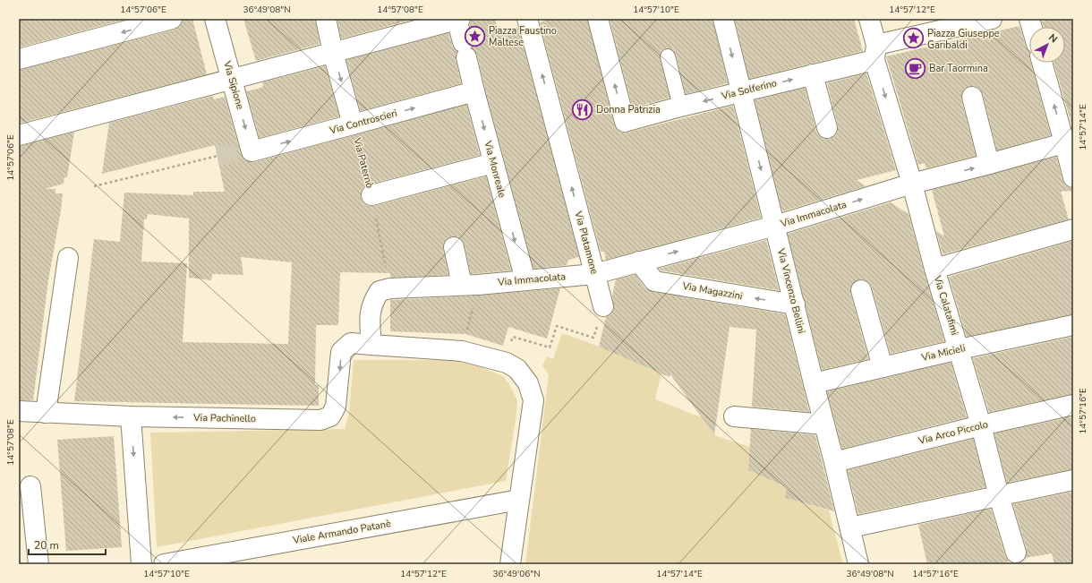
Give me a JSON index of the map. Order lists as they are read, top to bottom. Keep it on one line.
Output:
{"streets":{"street":["Via Sipione","Via Solferino","Via Controscieri","Via Paternò","Via Monreale","Via Immacolata","Via Platamone","Via Magazzini","Via Vincenzo Bellini","Via Calatafimi","Via Micieli","Via Pachinello","Via Arco Piccolo","Viale Armando Patanè"]},"crossings":[["Via Sipione","Via Controscieri"],["Via Solferino","Via Vincenzo Bellini"],["Via Solferino","Via Calatafimi"],["Via Controscieri","Via Paternò"],["Via Controscieri","Via Monreale"],["Via Paternò","Via Immacolata"],["Via Monreale","Via Immacolata"],["Via Immacolata","Via Platamone"],["Via Immacolata","Via Magazzini"],["Via Immacolata","Via Vincenzo Bellini"],["Via Immacolata","Via Calatafimi"],["Via Immacolata","Via Pachinello"],["Via Magazzini","Via Vincenzo Bellini"],["Via Vincenzo Bellini","Via Micieli"],["Via Vincenzo Bellini","Via Arco Piccolo"],["Via Calatafimi","Via Micieli"],["Via Calatafimi","Via Arco Piccolo"]],"one_way":["Via Sipione","Via Monreale","Via Immacolata","Via Platamone","Via Magazzini","Via Vincenzo Bellini","Via Pachinello"],"places":{"place":["Piazza Faustino Maltese","Piazza Giuseppe Garibaldi"],"cafe":["Bar Taormina"],"restaurant":["Donna Patrizia"]},"scale_bar":"20 m","north":"top right","coordinates":["14°57'06\"E","36°49'08\"N","14°57'08\"E","14°57'10\"E","14°57'12\"E","14°57'14\"E","14°57'16\"E","36°49'06\"N"]}
